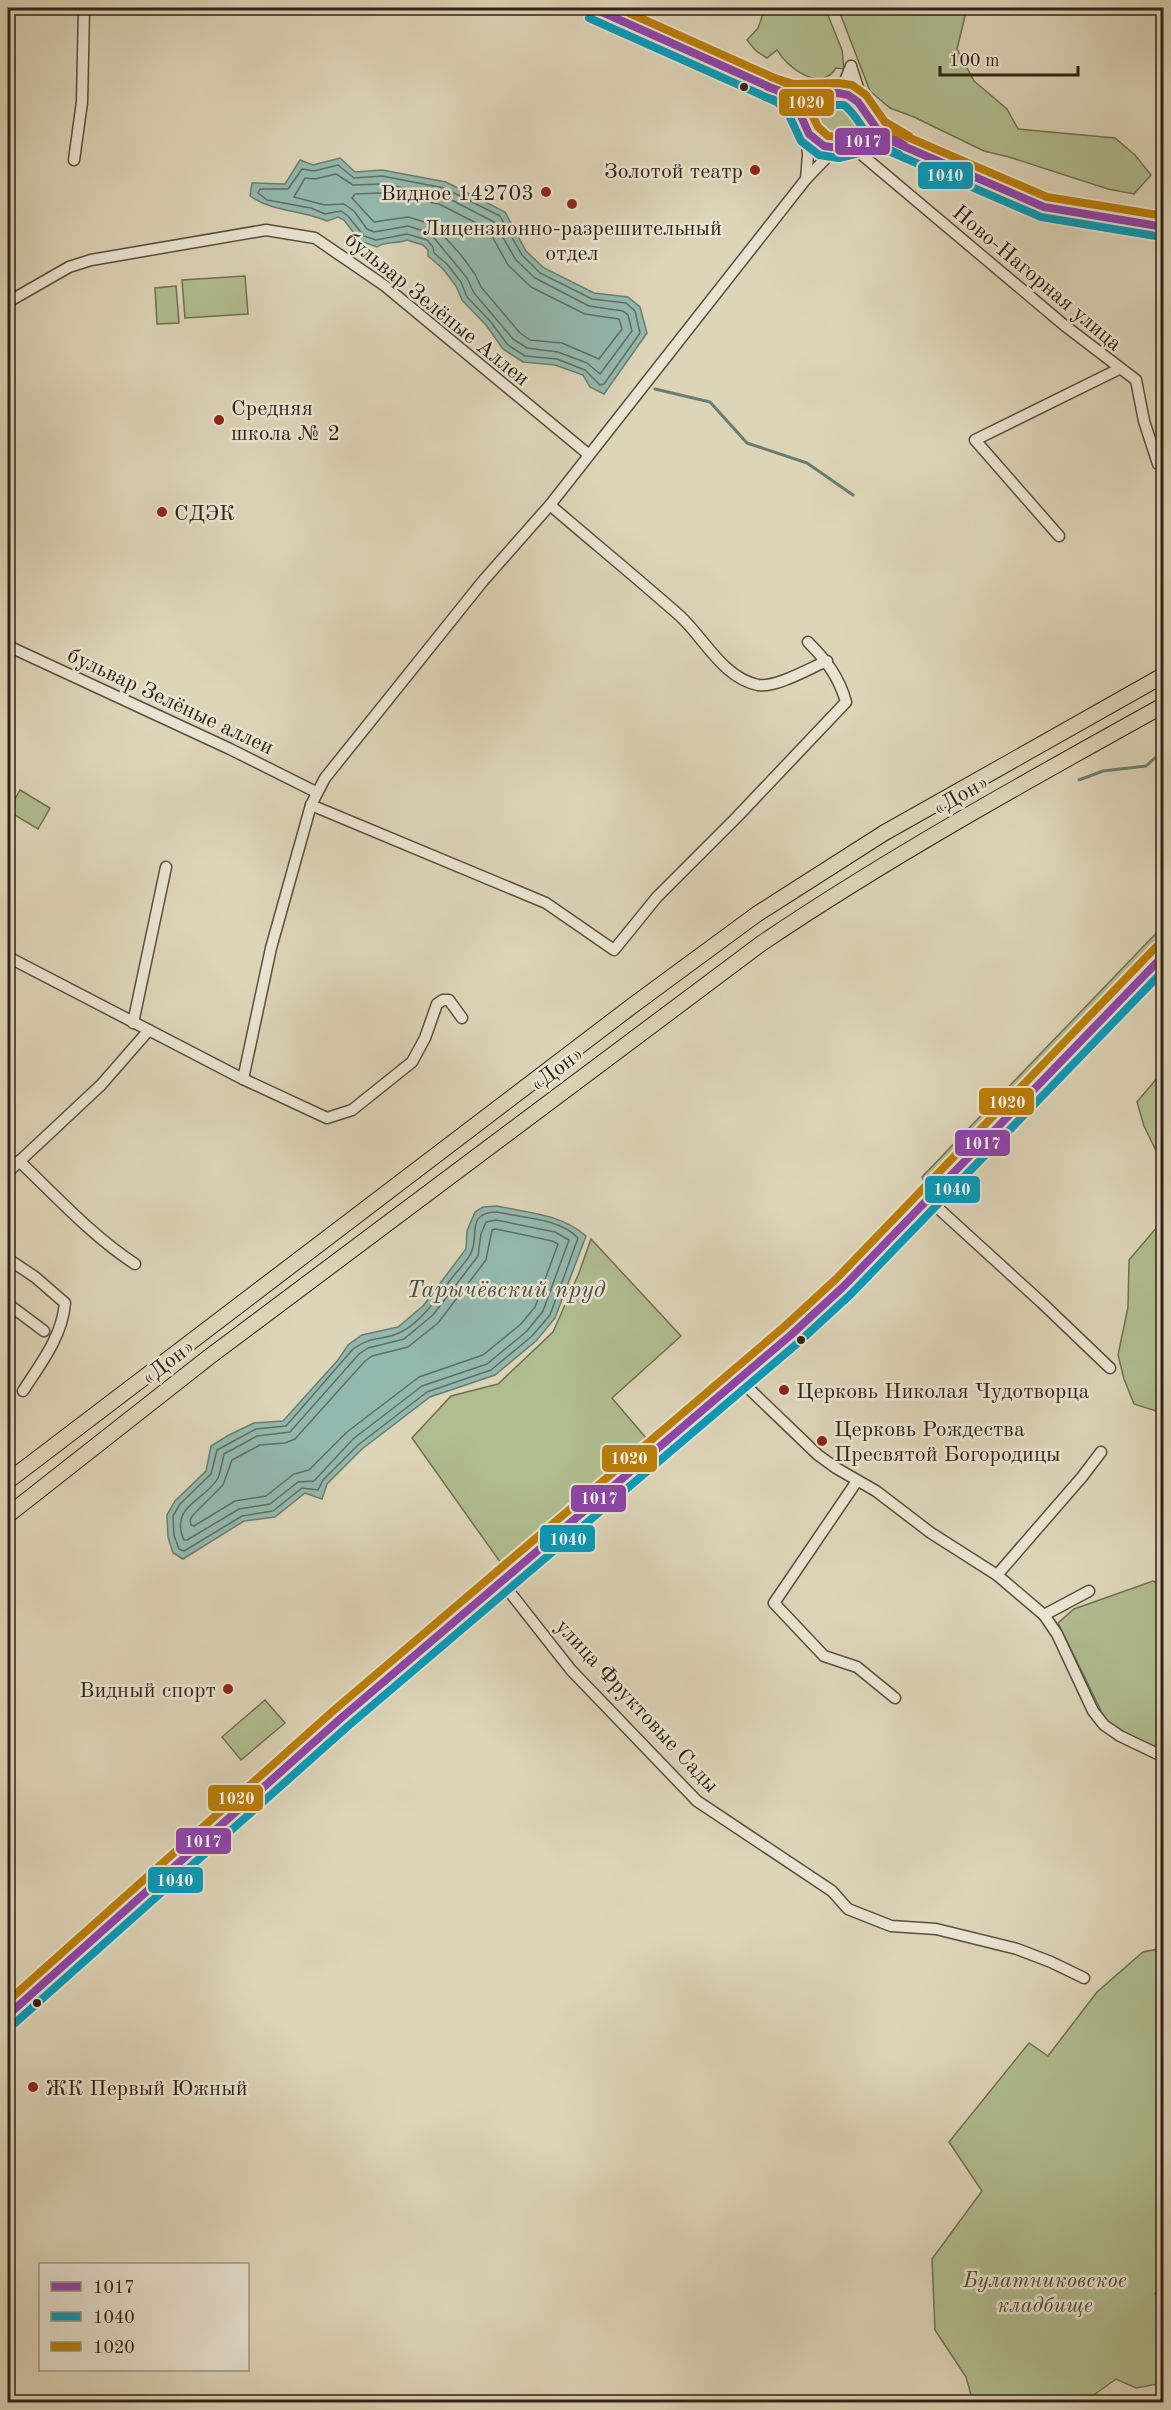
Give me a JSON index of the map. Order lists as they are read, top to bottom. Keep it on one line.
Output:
{"streets":{"highway":["«Дон»"],"street":["Ново-Нагорная улица","бульвар Зелёные Аллеи","бульвар Зелёные аллеи","улица Фруктовые Сады"]},"water":["Тарычёвский пруд"],"parks":["Булатниковское кладбище"],"places":["Золотой театр","Видное 142703","Лицензионно-разрешительный отдел","Средняя школа № 2","СДЭК","Церковь Николая Чудотворца","Церковь Рождества Пресвятой Богородицы","Видный спорт","ЖК Первый Южный"],"lines":["transit line 1017","transit line 1020","transit line 1040"],"legend":["1017","1040","1020"],"scale_bar":"100 m"}
